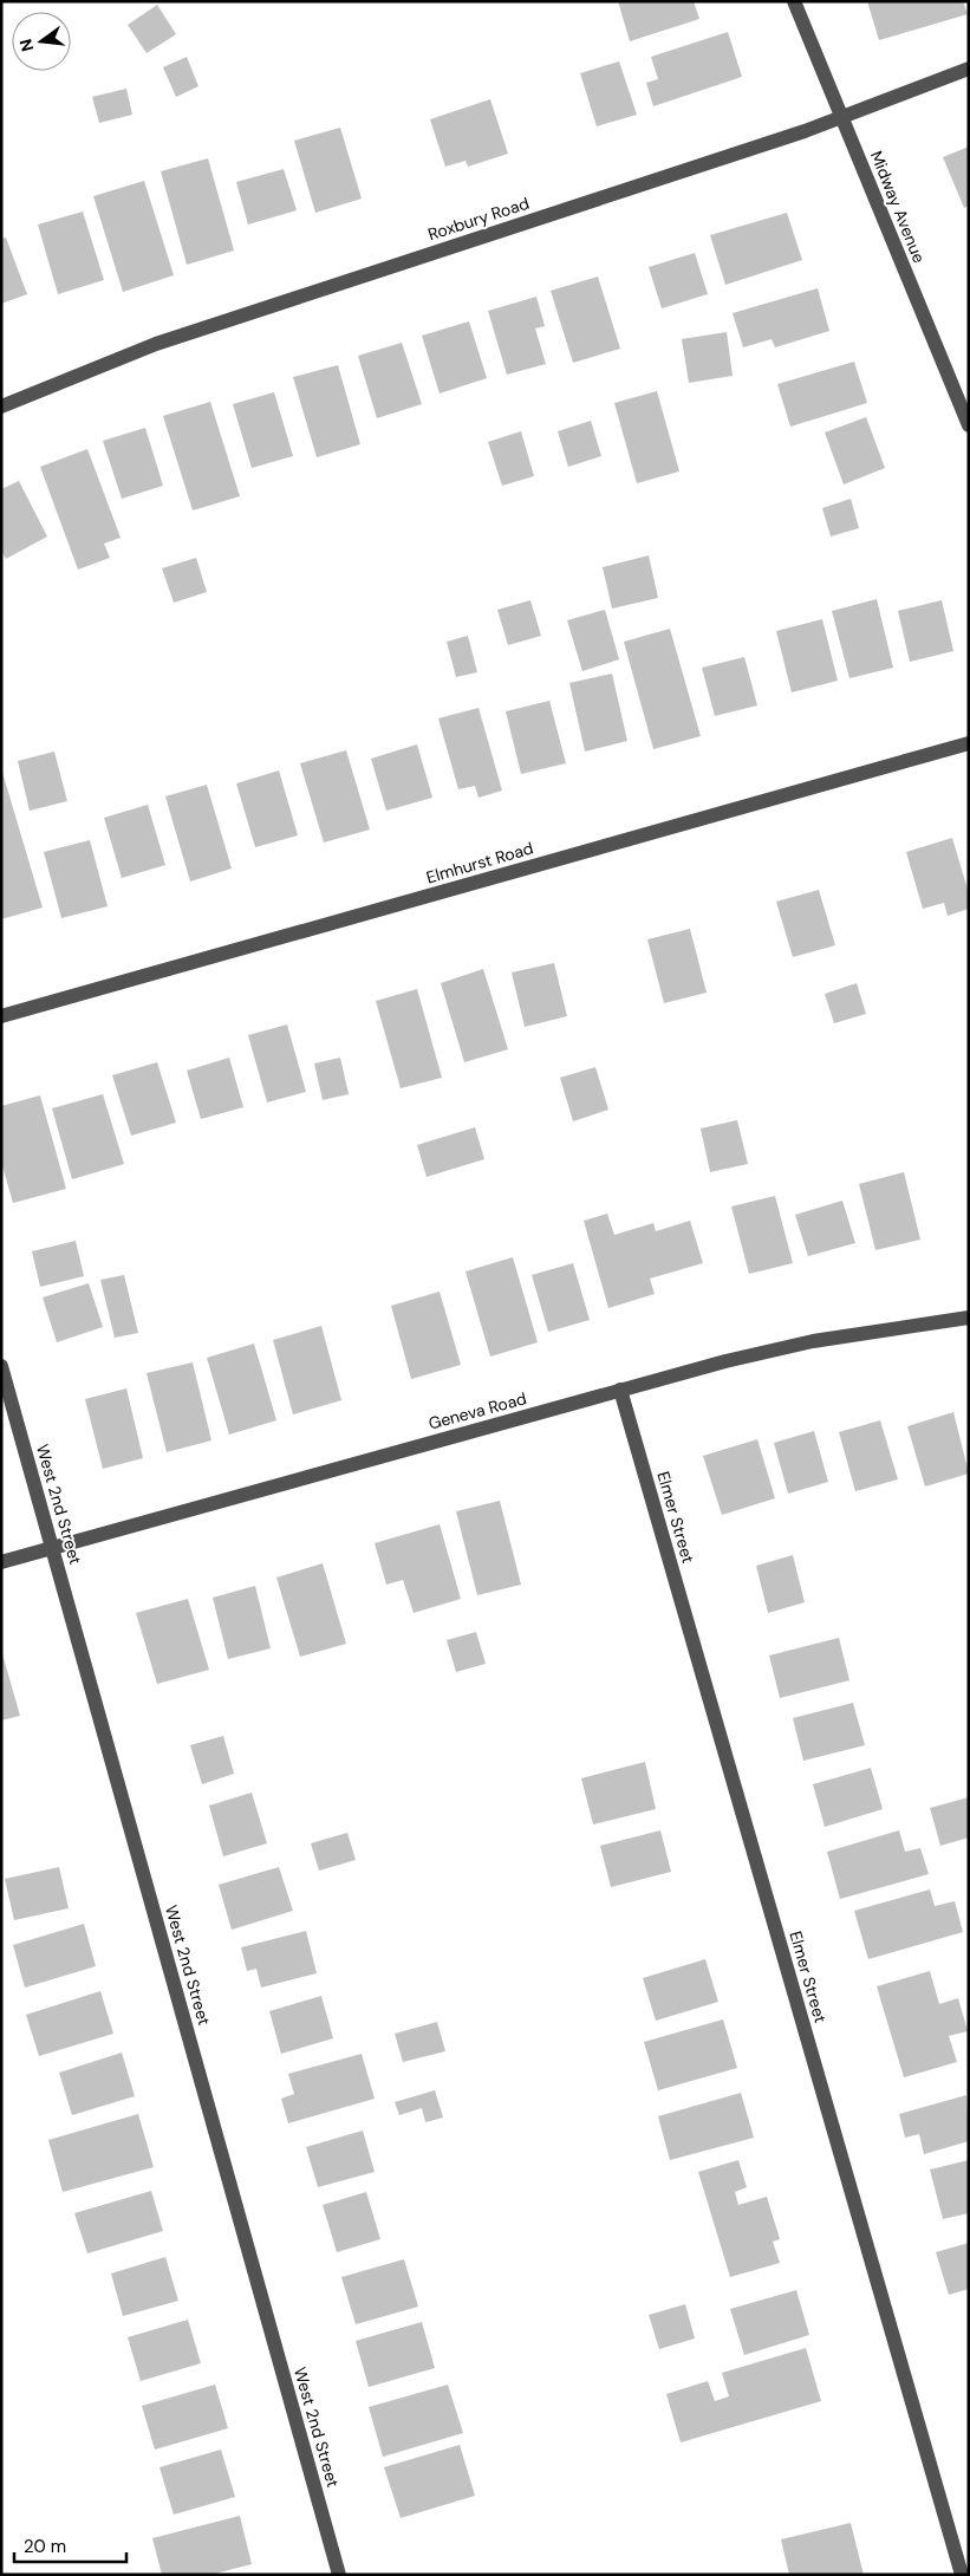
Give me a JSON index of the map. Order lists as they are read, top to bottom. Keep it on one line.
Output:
{"streets":{"street":["Midway Avenue","Roxbury Road","Elmhurst Road","Geneva Road","West 2nd Street","Elmer Street"]},"crossings":[["Midway Avenue","Roxbury Road"],["Geneva Road","West 2nd Street"],["Geneva Road","Elmer Street"]],"scale_bar":"20 m","north":"left"}
